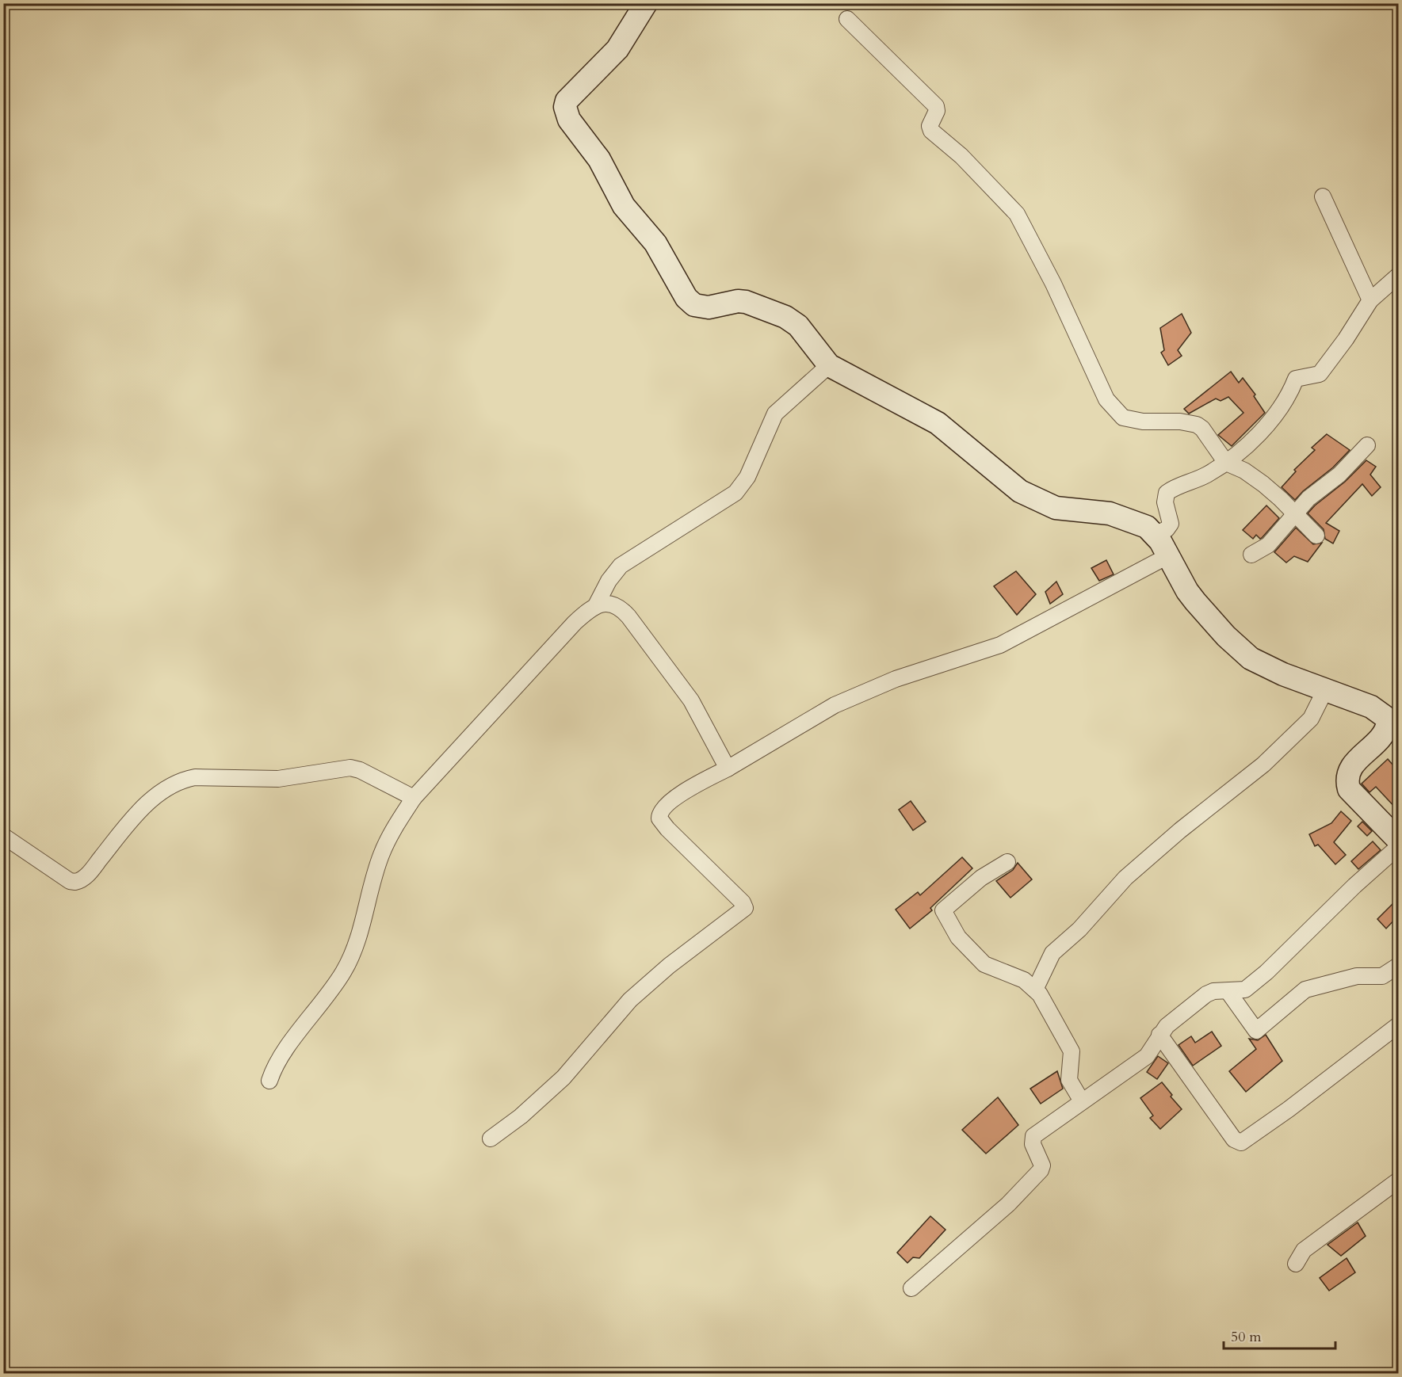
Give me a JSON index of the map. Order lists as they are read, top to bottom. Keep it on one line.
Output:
{"scale_bar":"50 m"}
